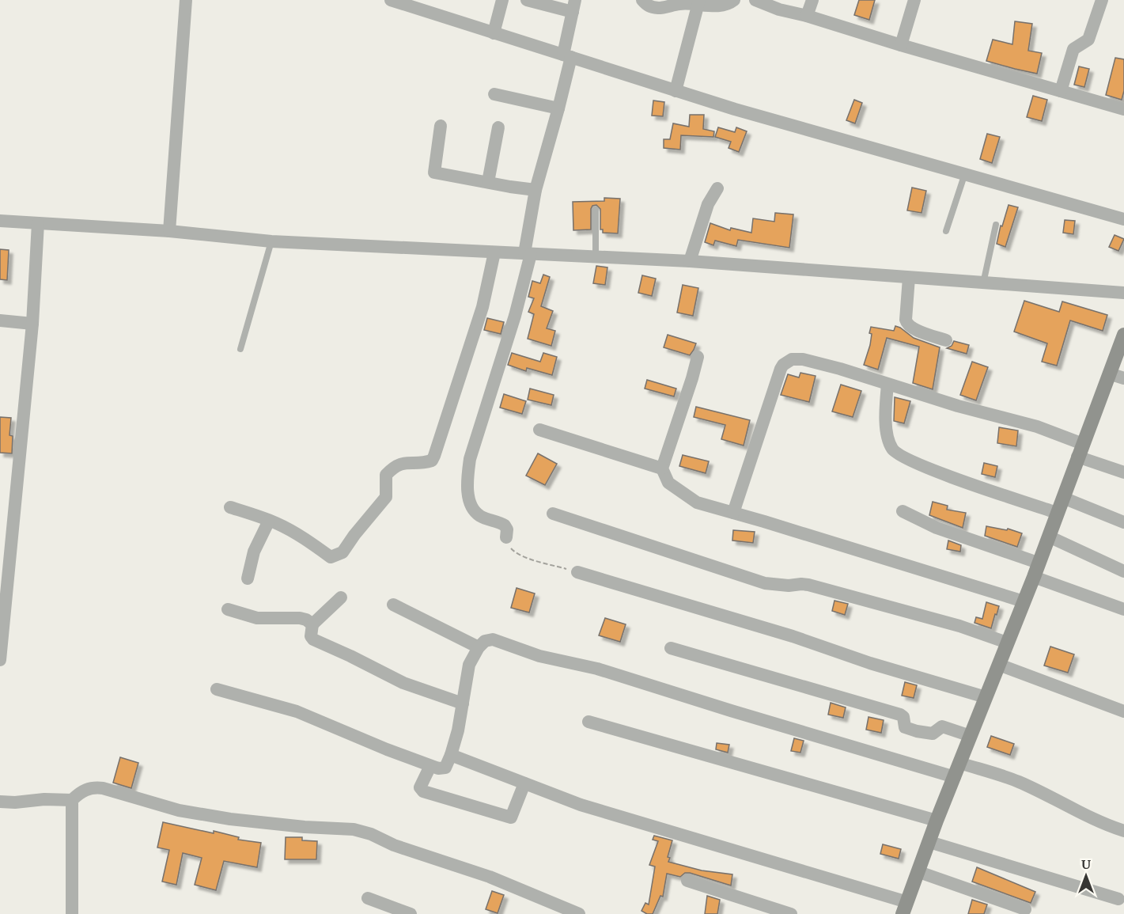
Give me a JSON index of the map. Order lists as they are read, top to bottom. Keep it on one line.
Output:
{"north":"top"}
